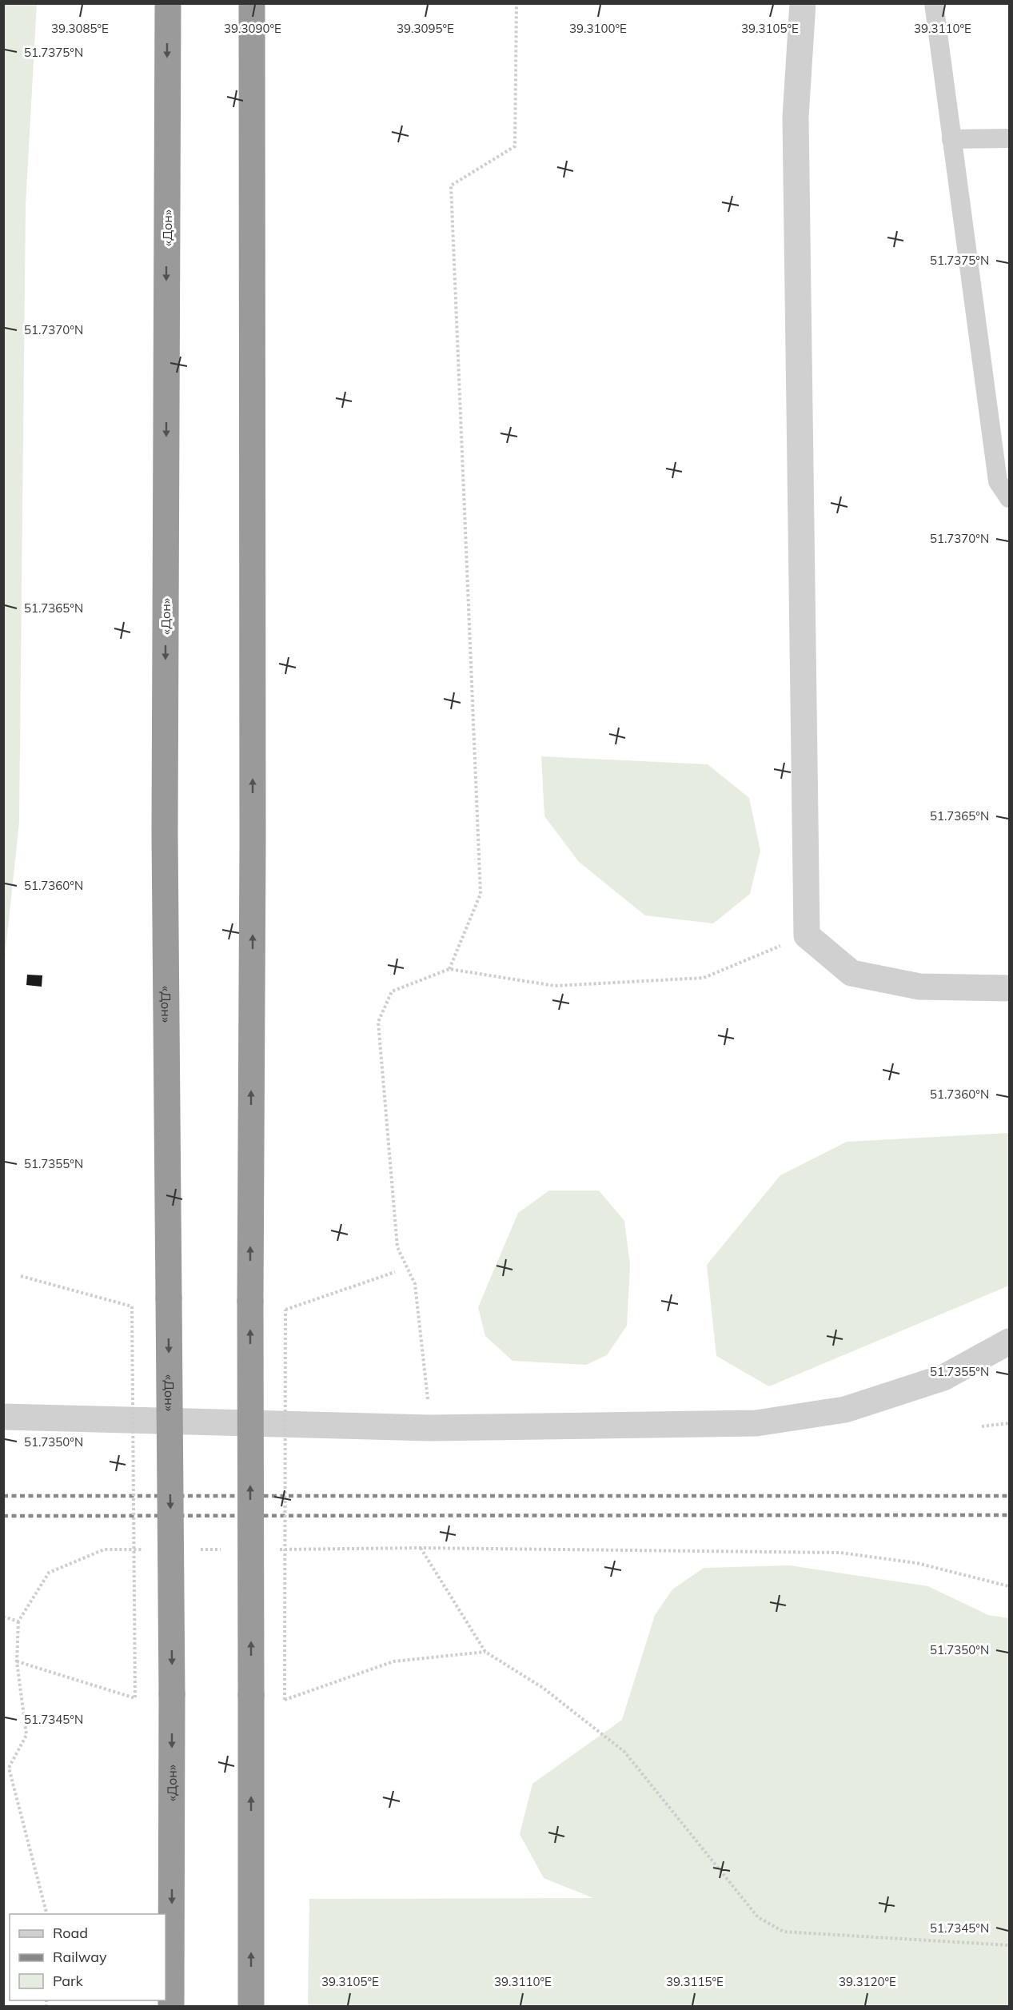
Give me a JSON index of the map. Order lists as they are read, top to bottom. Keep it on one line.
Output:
{"streets":{"highway":["«Дон»"]},"legend":["Road","Railway","Park"],"coordinates":["39.3085°E","39.3090°E","39.3095°E","39.3100°E","39.3105°E","39.3110°E","51.7375°N","51.7370°N","51.7365°N","51.7360°N","51.7355°N","51.7350°N","51.7345°N","39.3115°E","39.3120°E"]}
